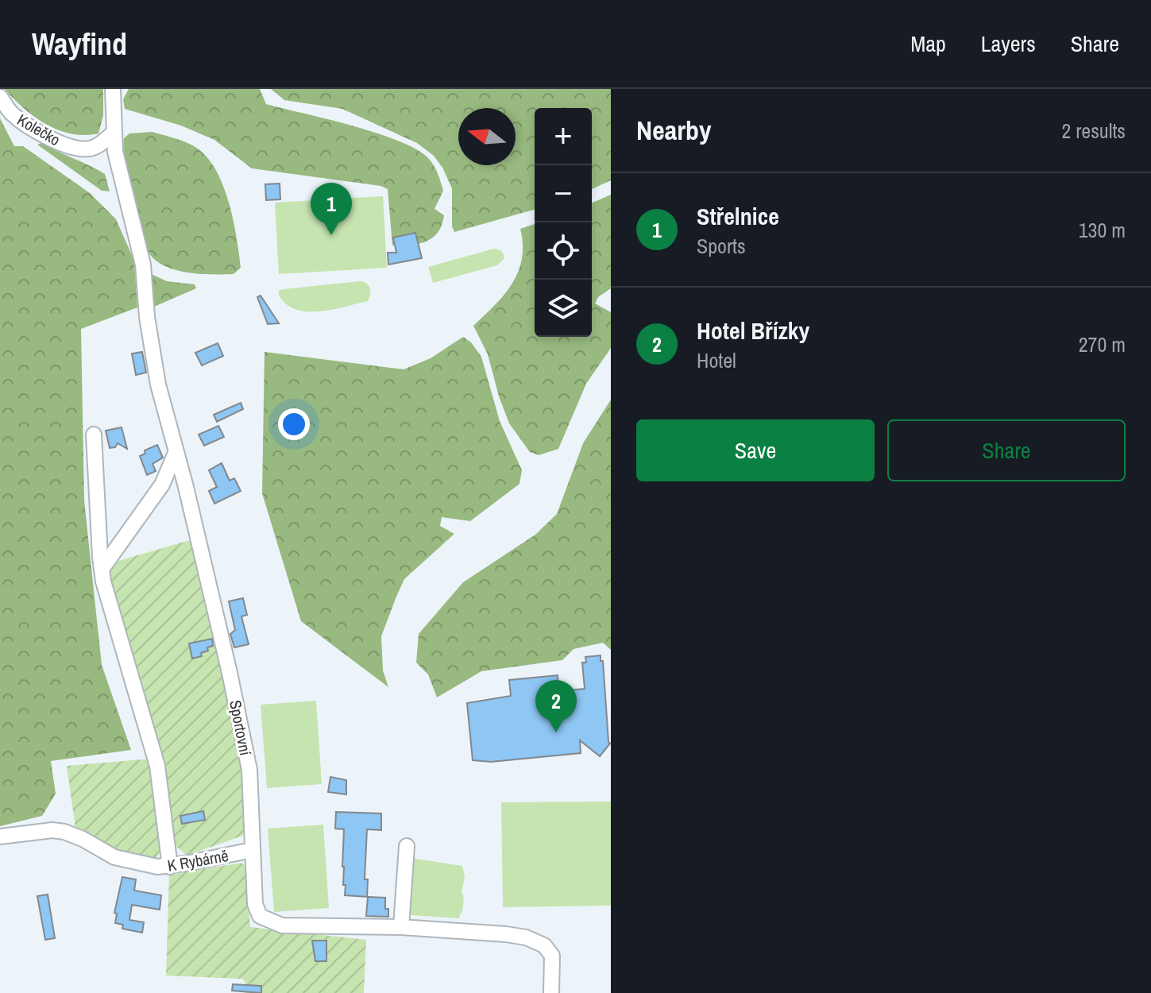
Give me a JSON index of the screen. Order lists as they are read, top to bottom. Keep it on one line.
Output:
{"streets":{"street":["Kolečko","Sportovní","K Rybárně"]},"crossings":[["Kolečko","Sportovní"],["Sportovní","K Rybárně"]],"north":"left","page":{"header":"Wayfind","nav":["Map","Layers","Share"],"heading":["Nearby","2 results"],"map_buttons":["+","−"],"list":[{"mark":"1","name":"Střelnice","note":"Sports","value":"130 m"},{"mark":"2","name":"Hotel Břízky","note":"Hotel","value":"270 m"}],"pins":["1","2"],"buttons":["Save","Share"]}}
